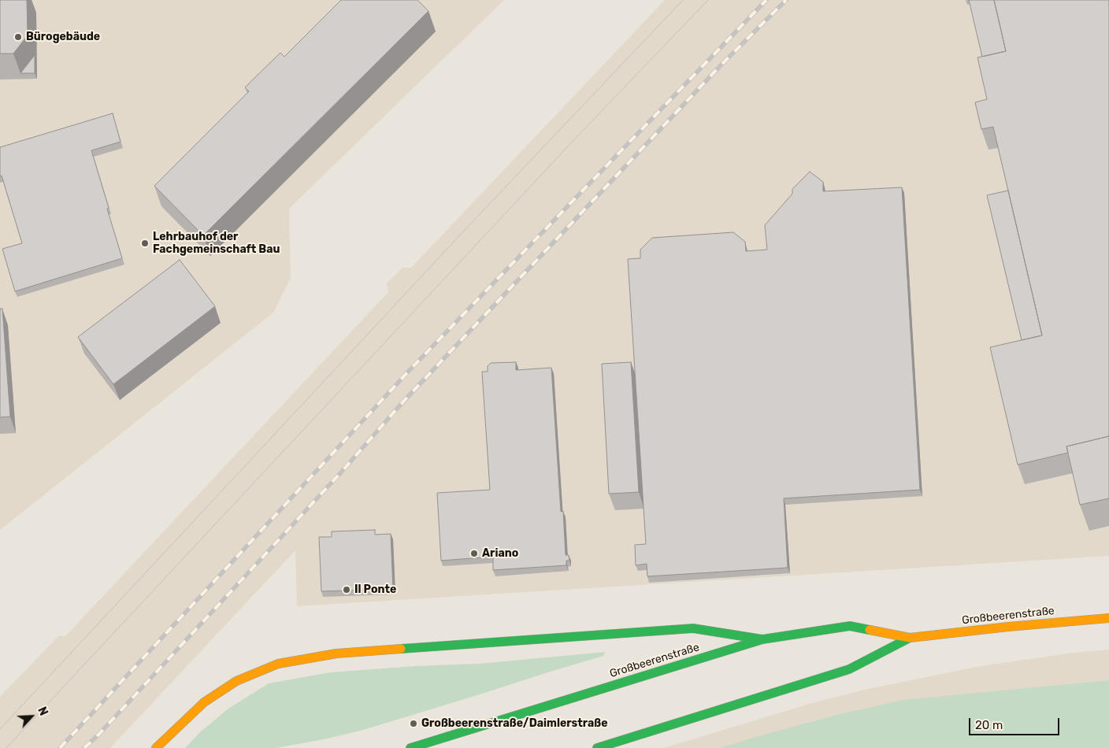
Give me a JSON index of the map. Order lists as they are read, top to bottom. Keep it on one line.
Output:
{"streets":{"main road":["Großbeerenstraße"]},"places":["Bürogebäude","Lehrbauhof der Fachgemeinschaft Bau","Ariano","Il Ponte","Großbeerenstraße/Daimlerstraße"],"scale_bar":"20 m","north":"top right"}
